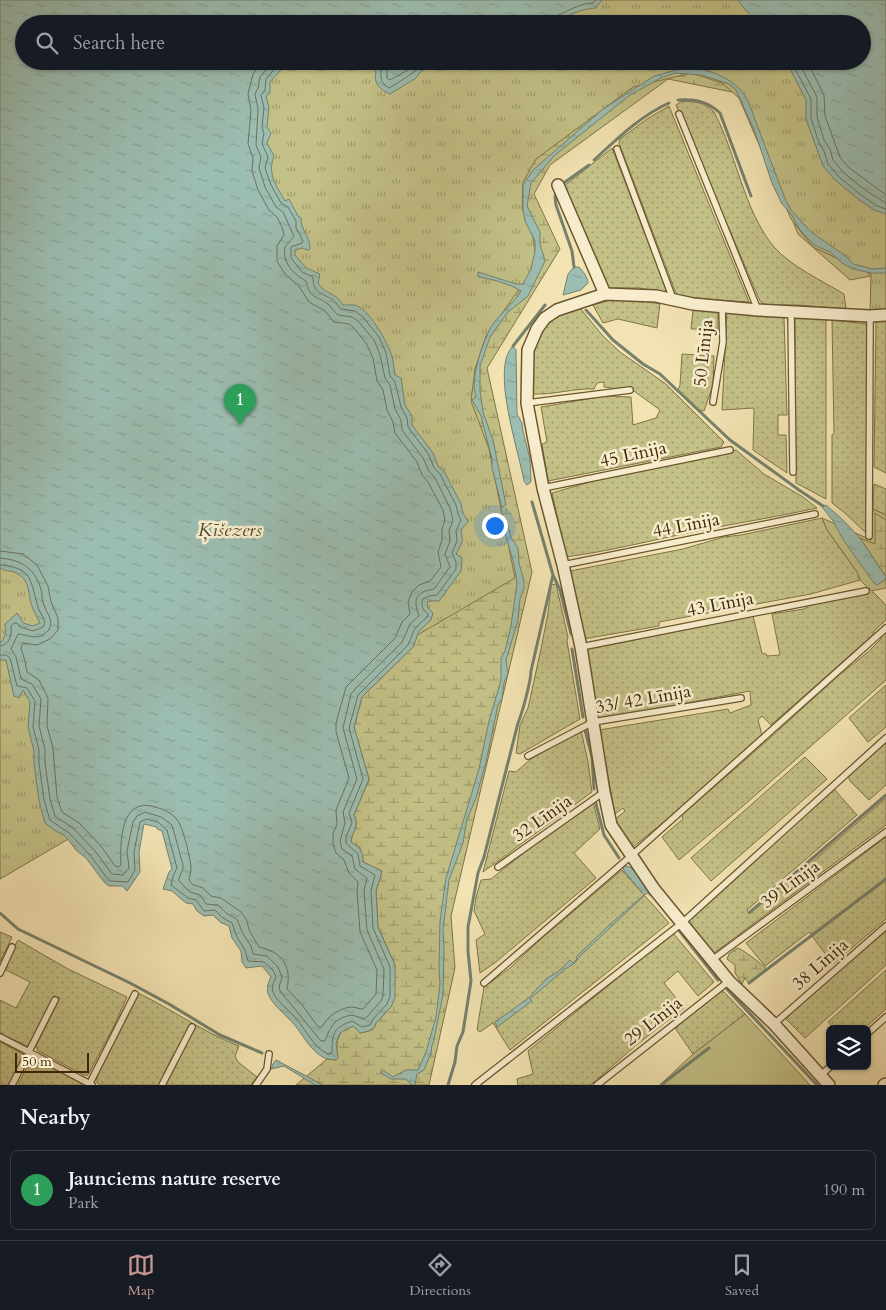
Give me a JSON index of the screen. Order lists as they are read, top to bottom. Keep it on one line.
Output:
{"streets":{"lane":["50 Līnija","45 Līnija","44 Līnija","43 Līnija","33/ 42 Līnija","32 Līnija","39 Līnija","38 Līnija","29 Līnija"]},"water":["Ķīšezers"],"scale_bar":"50 m","page":{"search":"Search here","pins":"1","scale":"50 m","heading":"Nearby","list":[{"mark":"1","name":"Jaunciems nature reserve","note":"Park","value":"190 m"}],"nav":["Map","Directions","Saved"]}}
